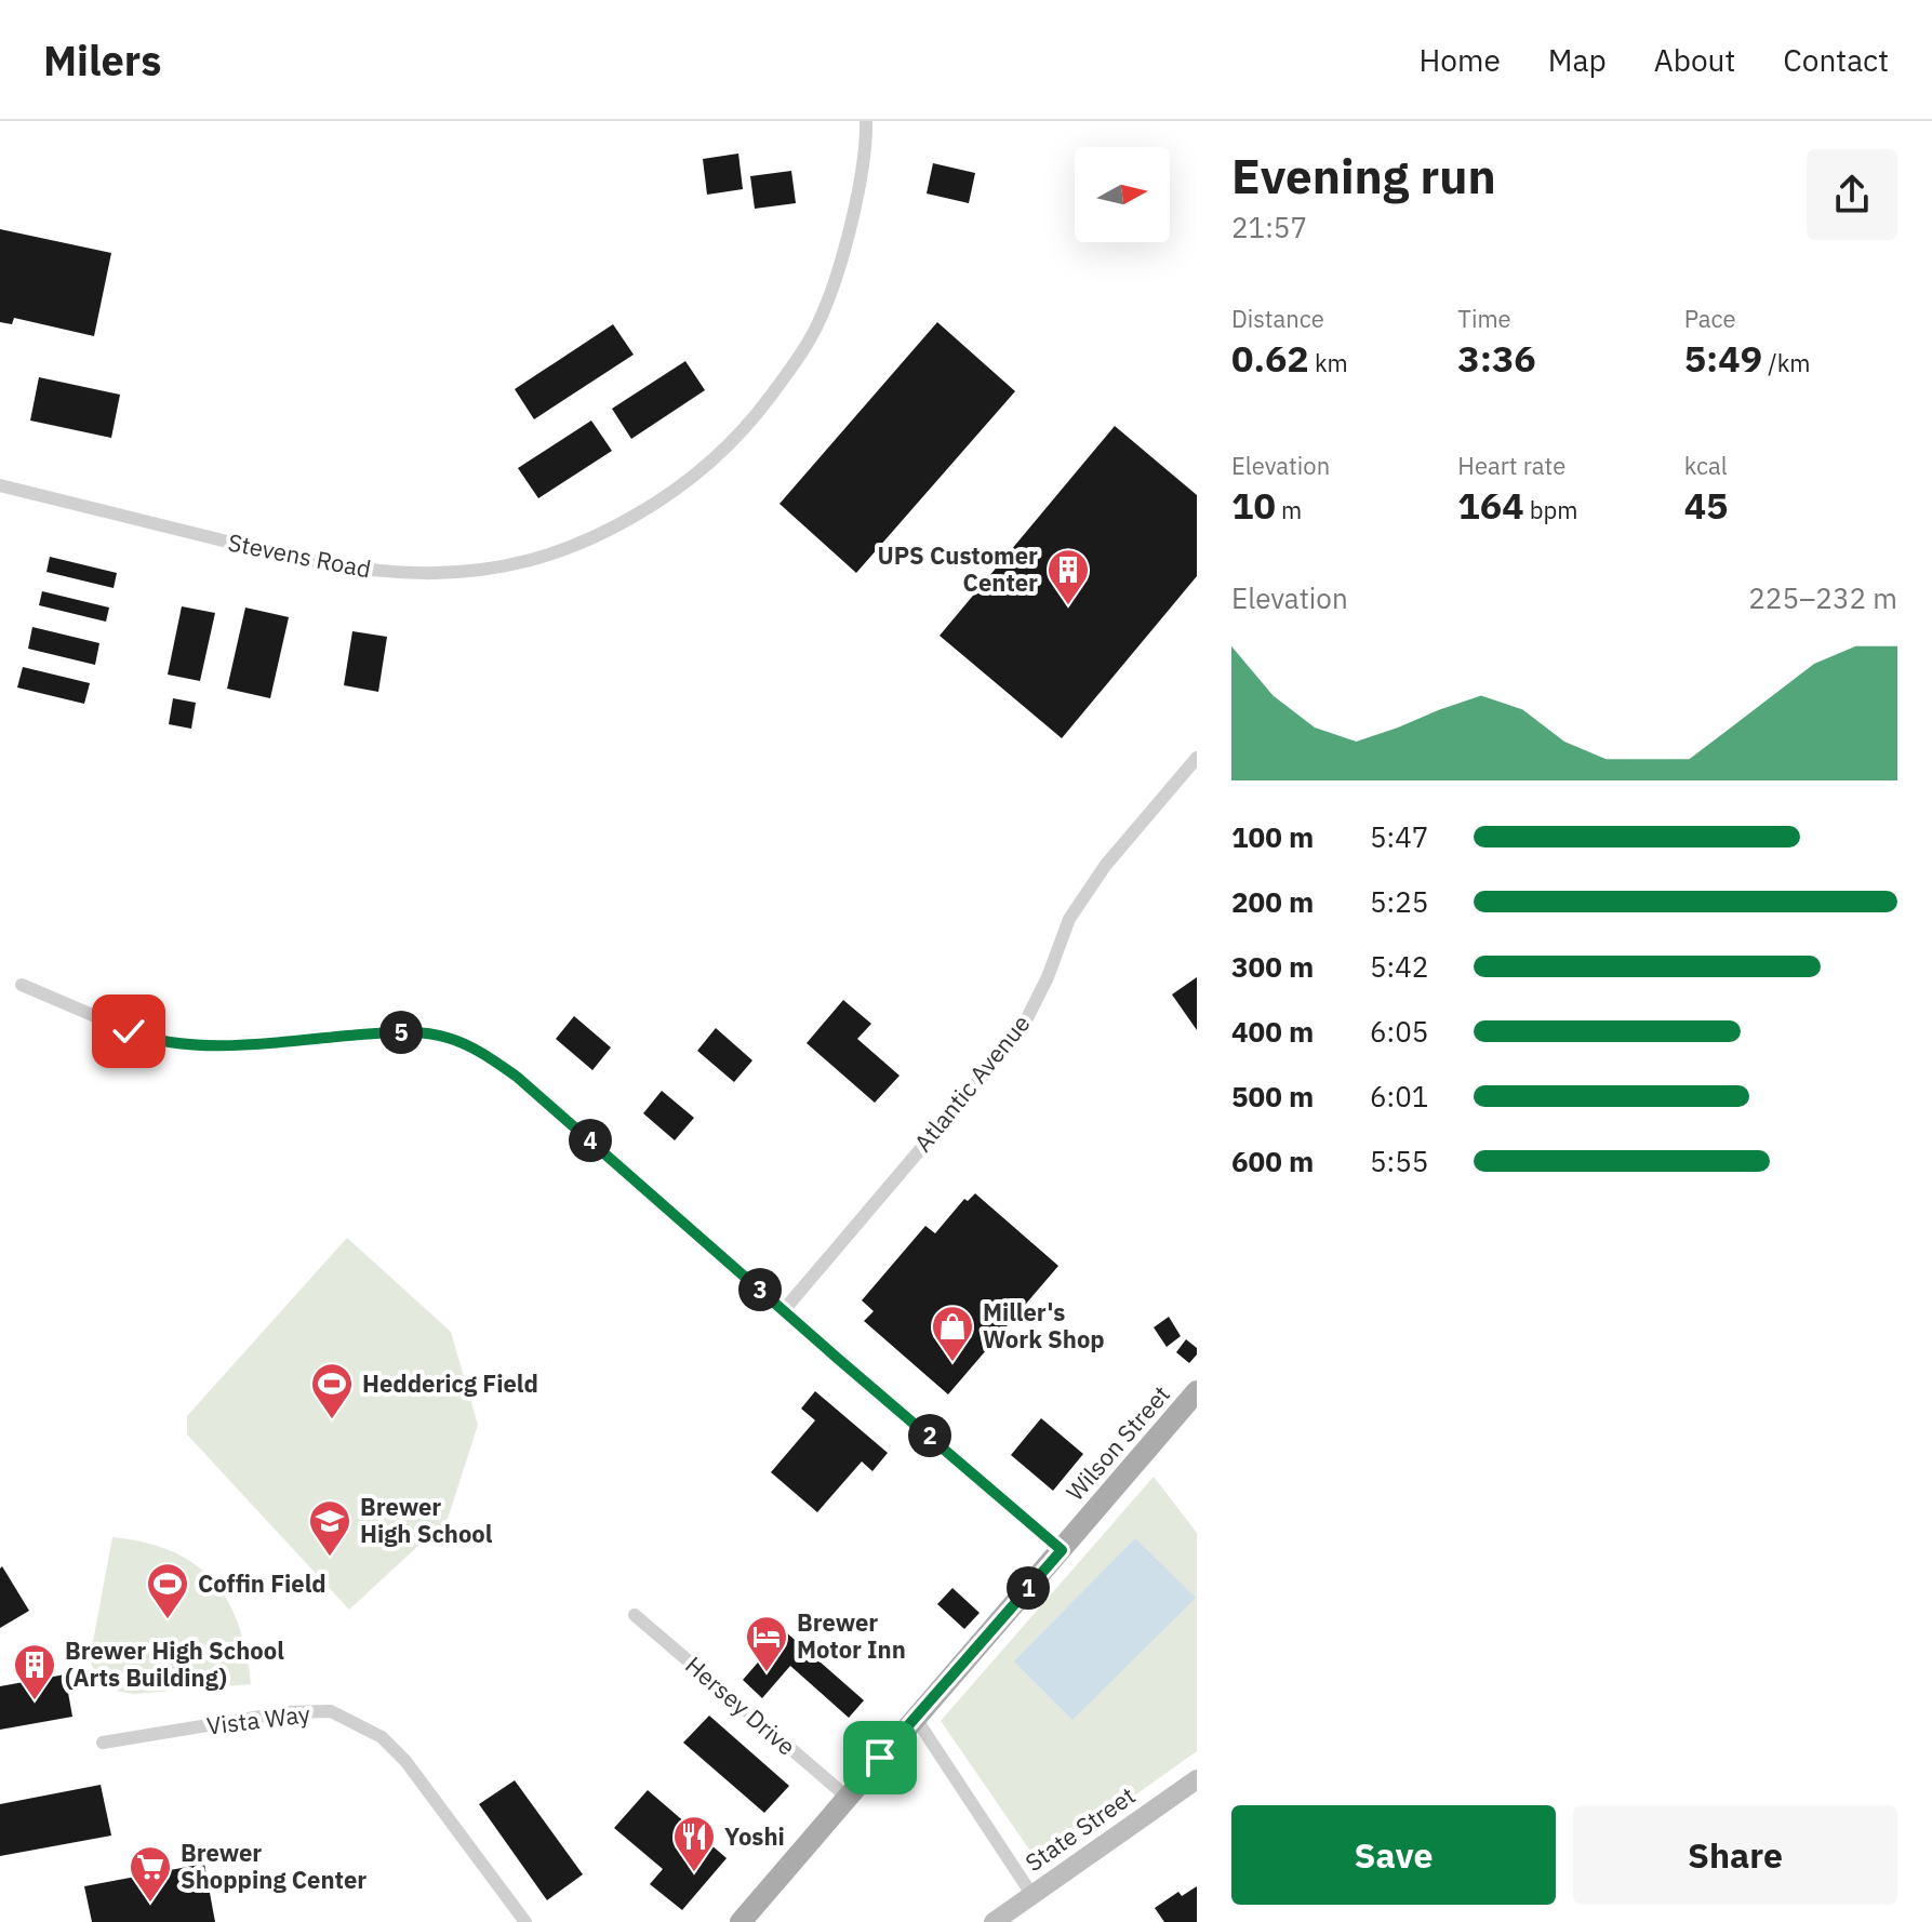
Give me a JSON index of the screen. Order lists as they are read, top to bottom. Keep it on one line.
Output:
{"streets":{"main road":["Wilson Street","State Street"],"street":["Stevens Road","Atlantic Avenue","Hersey Drive","Vista Way"]},"crossings":[["Wilson Street","Hersey Drive"]],"places":{"building":["UPS Customer Center","Brewer High School (Arts Building)"],"shop":["Miller's Work Shop"],"sports":["Heddericg Field","Coffin Field"],"school or university":["Brewer High School"],"hotel":["Brewer Motor Inn"],"restaurant":["Yoshi"],"supermarket":["Brewer Shopping Center"]},"north":"right","page":{"header":"Milers","nav":["Home","Map","About","Contact"],"heading":["Evening run","21:57"],"stats":[["Distance","0.62 km"],["Time","3:36"],["Pace","5:49 /km"],["Elevation","10 m"],["Heart rate","164 bpm"],["kcal","45"]],"chart":["Elevation","225–232 m"],"list":[{"name":"100 m","note":"5:47"},{"name":"200 m","note":"5:25"},{"name":"300 m","note":"5:42"},{"name":"400 m","note":"6:05"},{"name":"500 m","note":"6:01"},{"name":"600 m","note":"5:55"}],"pins":["5","4","3","2","1"],"buttons":["Save","Share"]}}
